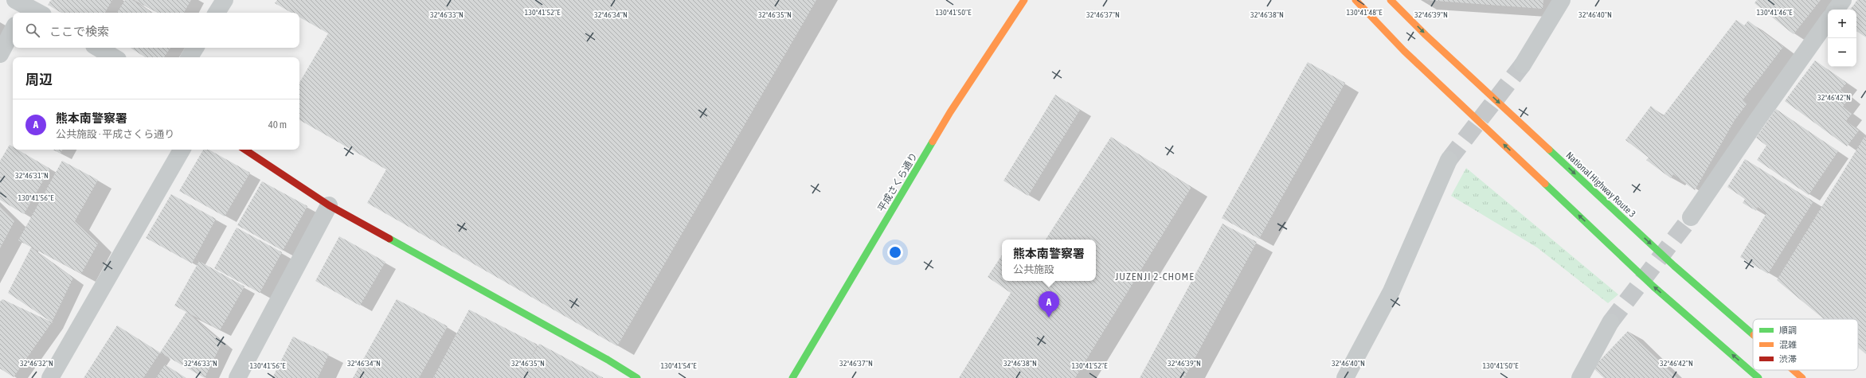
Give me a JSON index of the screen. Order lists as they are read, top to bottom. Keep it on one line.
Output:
{"streets":{"main road":["平成さくら通り","National Highway Route 3"]},"districts":["JUZENJI 2-CHOME"],"legend":["順調","混雑","渋滞"],"page":{"map_buttons":["+","−"],"search":"ここで検索","heading":"周辺","list":[{"mark":"A","name":"熊本南警察署","note":"公共施設 · 平成さくら通り","value":"40 m"}],"popup":["熊本南警察署","公共施設"],"pins":"A"},"coordinates":["130°41'52\"E","130°41'50\"E","130°41'48\"E","130°41'46\"E","32°46'33\"N","32°46'34\"N","32°46'35\"N","32°46'37\"N","32°46'38\"N","32°46'39\"N","32°46'40\"N","32°46'42\"N","32°46'31\"N","130°41'56\"E","32°46'32\"N","130°41'54\"E"]}
